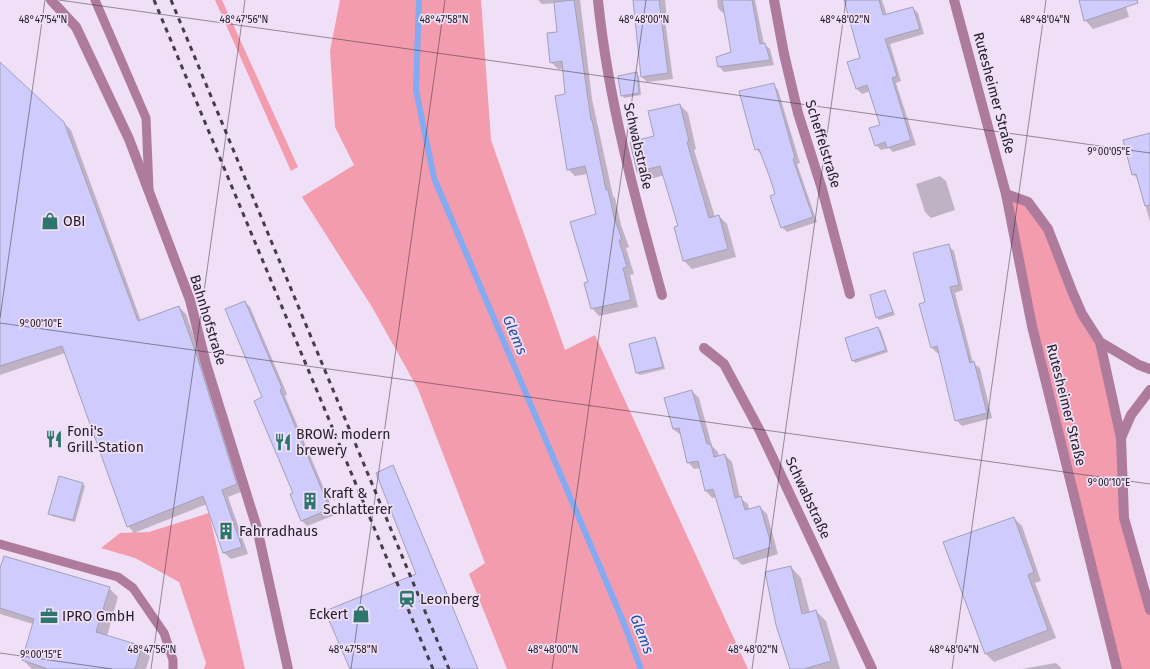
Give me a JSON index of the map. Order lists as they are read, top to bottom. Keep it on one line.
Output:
{"streets":{"street":["Rutesheimer Straße","Scheffelstraße","Schwabstraße","Bahnhofstraße"]},"water":["Glems"],"places":{"shop":["OBI","Eckert"],"restaurant":["Foni's Grill-Station","BROW. modern brewery"],"building":["Kraft & Schlatterer","Fahrradhaus"],"station":["Leonberg"],"office":["IPRO GmbH"]},"coordinates":["48°47'54\"N","48°47'56\"N","48°47'58\"N","48°48'00\"N","48°48'02\"N","48°48'04\"N","9°00'05\"E","9°00'10\"E","9°00'15\"E"]}
